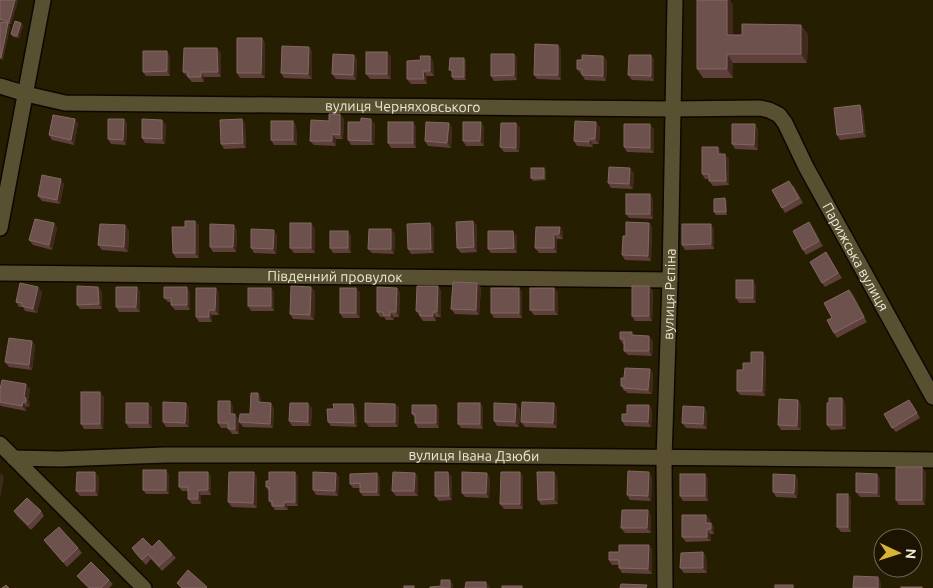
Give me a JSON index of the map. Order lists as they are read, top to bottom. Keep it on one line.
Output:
{"streets":{"street":["вулиця Черняховського","Парижська вулиця","Південний провулок","вулиця Рєпіна","вулиця Івана Дзюби"]},"crossings":[["вулиця Черняховського","Парижська вулиця"],["вулиця Черняховського","вулиця Рєпіна"],["Південний провулок","вулиця Рєпіна"],["вулиця Рєпіна","вулиця Івана Дзюби"]],"north":"right"}
